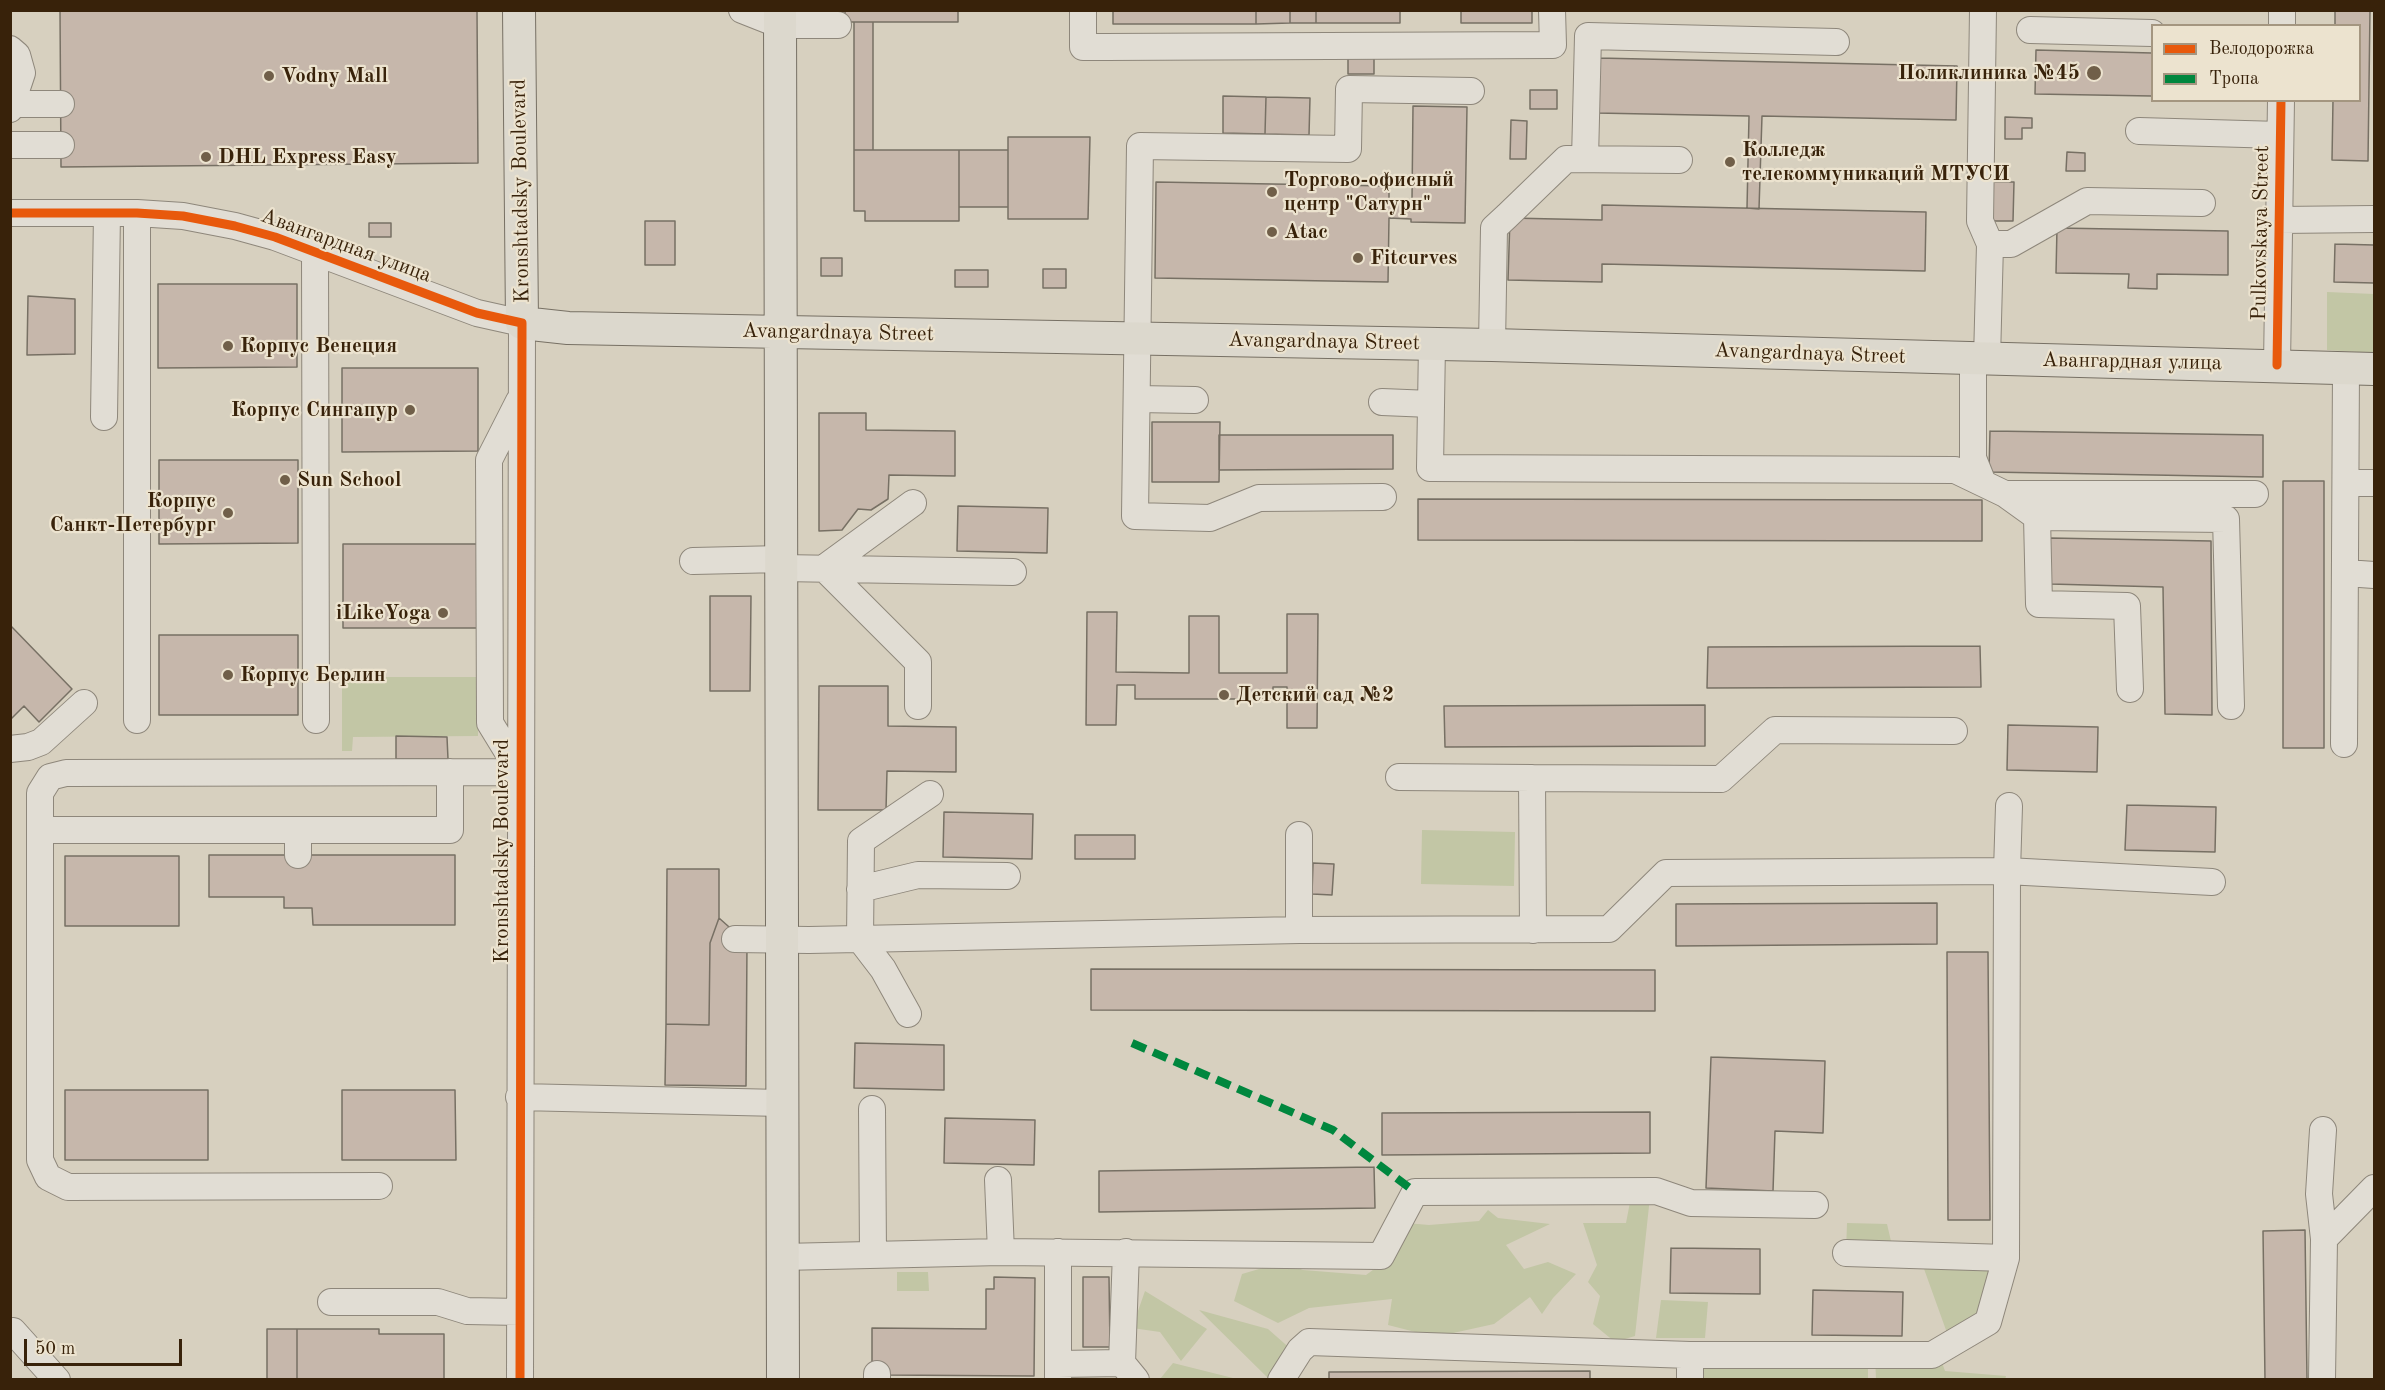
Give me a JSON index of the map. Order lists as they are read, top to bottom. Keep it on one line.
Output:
{"streets":{"main road":["Kronshtadsky Boulevard","Авангардная улица","Avangardnaya Street"],"street":["Pulkovskaya Street"]},"crossings":[["Kronshtadsky Boulevard","Авангардная улица"],["Kronshtadsky Boulevard","Avangardnaya Street"],["Pulkovskaya Street","Авангардная улица"],["Авангардная улица","Avangardnaya Street"]],"places":["Поликлиника №45","Vodny Mall","DHL Express Easy","Колледж телекоммуникаций МТУСИ","Торгово-офисный центр \"Сатурн\"","Atac","Fitcurves","Корпус Венеция","Корпус Сингапур","Sun School","Корпус Санкт-Петербург","iLikeYoga","Корпус Берлин","Детский сад №2"],"legend":["Велодорожка","Тропа"],"scale_bar":"50 m"}
